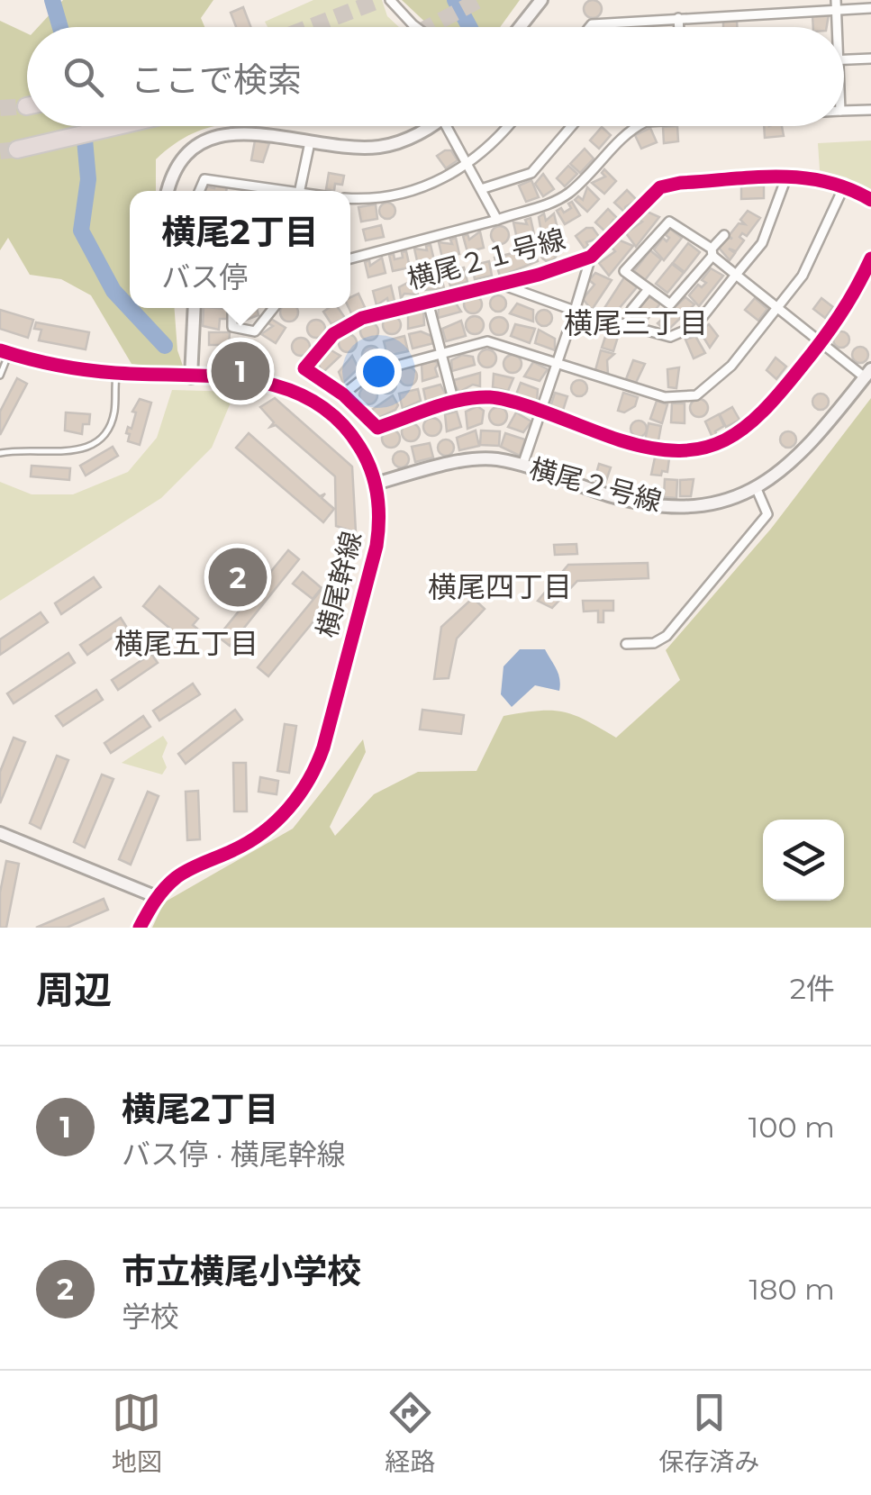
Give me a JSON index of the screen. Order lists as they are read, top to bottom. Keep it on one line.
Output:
{"streets":{"street":["横尾２１号線","横尾２号線","横尾幹線"]},"crossings":[["横尾２号線","横尾幹線"]],"districts":["横尾三丁目","横尾四丁目","横尾五丁目"],"page":{"search":"ここで検索","popup":["横尾2丁目","バス停"],"pins":["1","2"],"heading":["周辺","2件"],"list":[{"mark":"1","name":"横尾2丁目","note":"バス停 · 横尾幹線","value":"100 m"},{"mark":"2","name":"市立横尾小学校","note":"学校","value":"180 m"}],"nav":["地図","経路","保存済み"]}}
